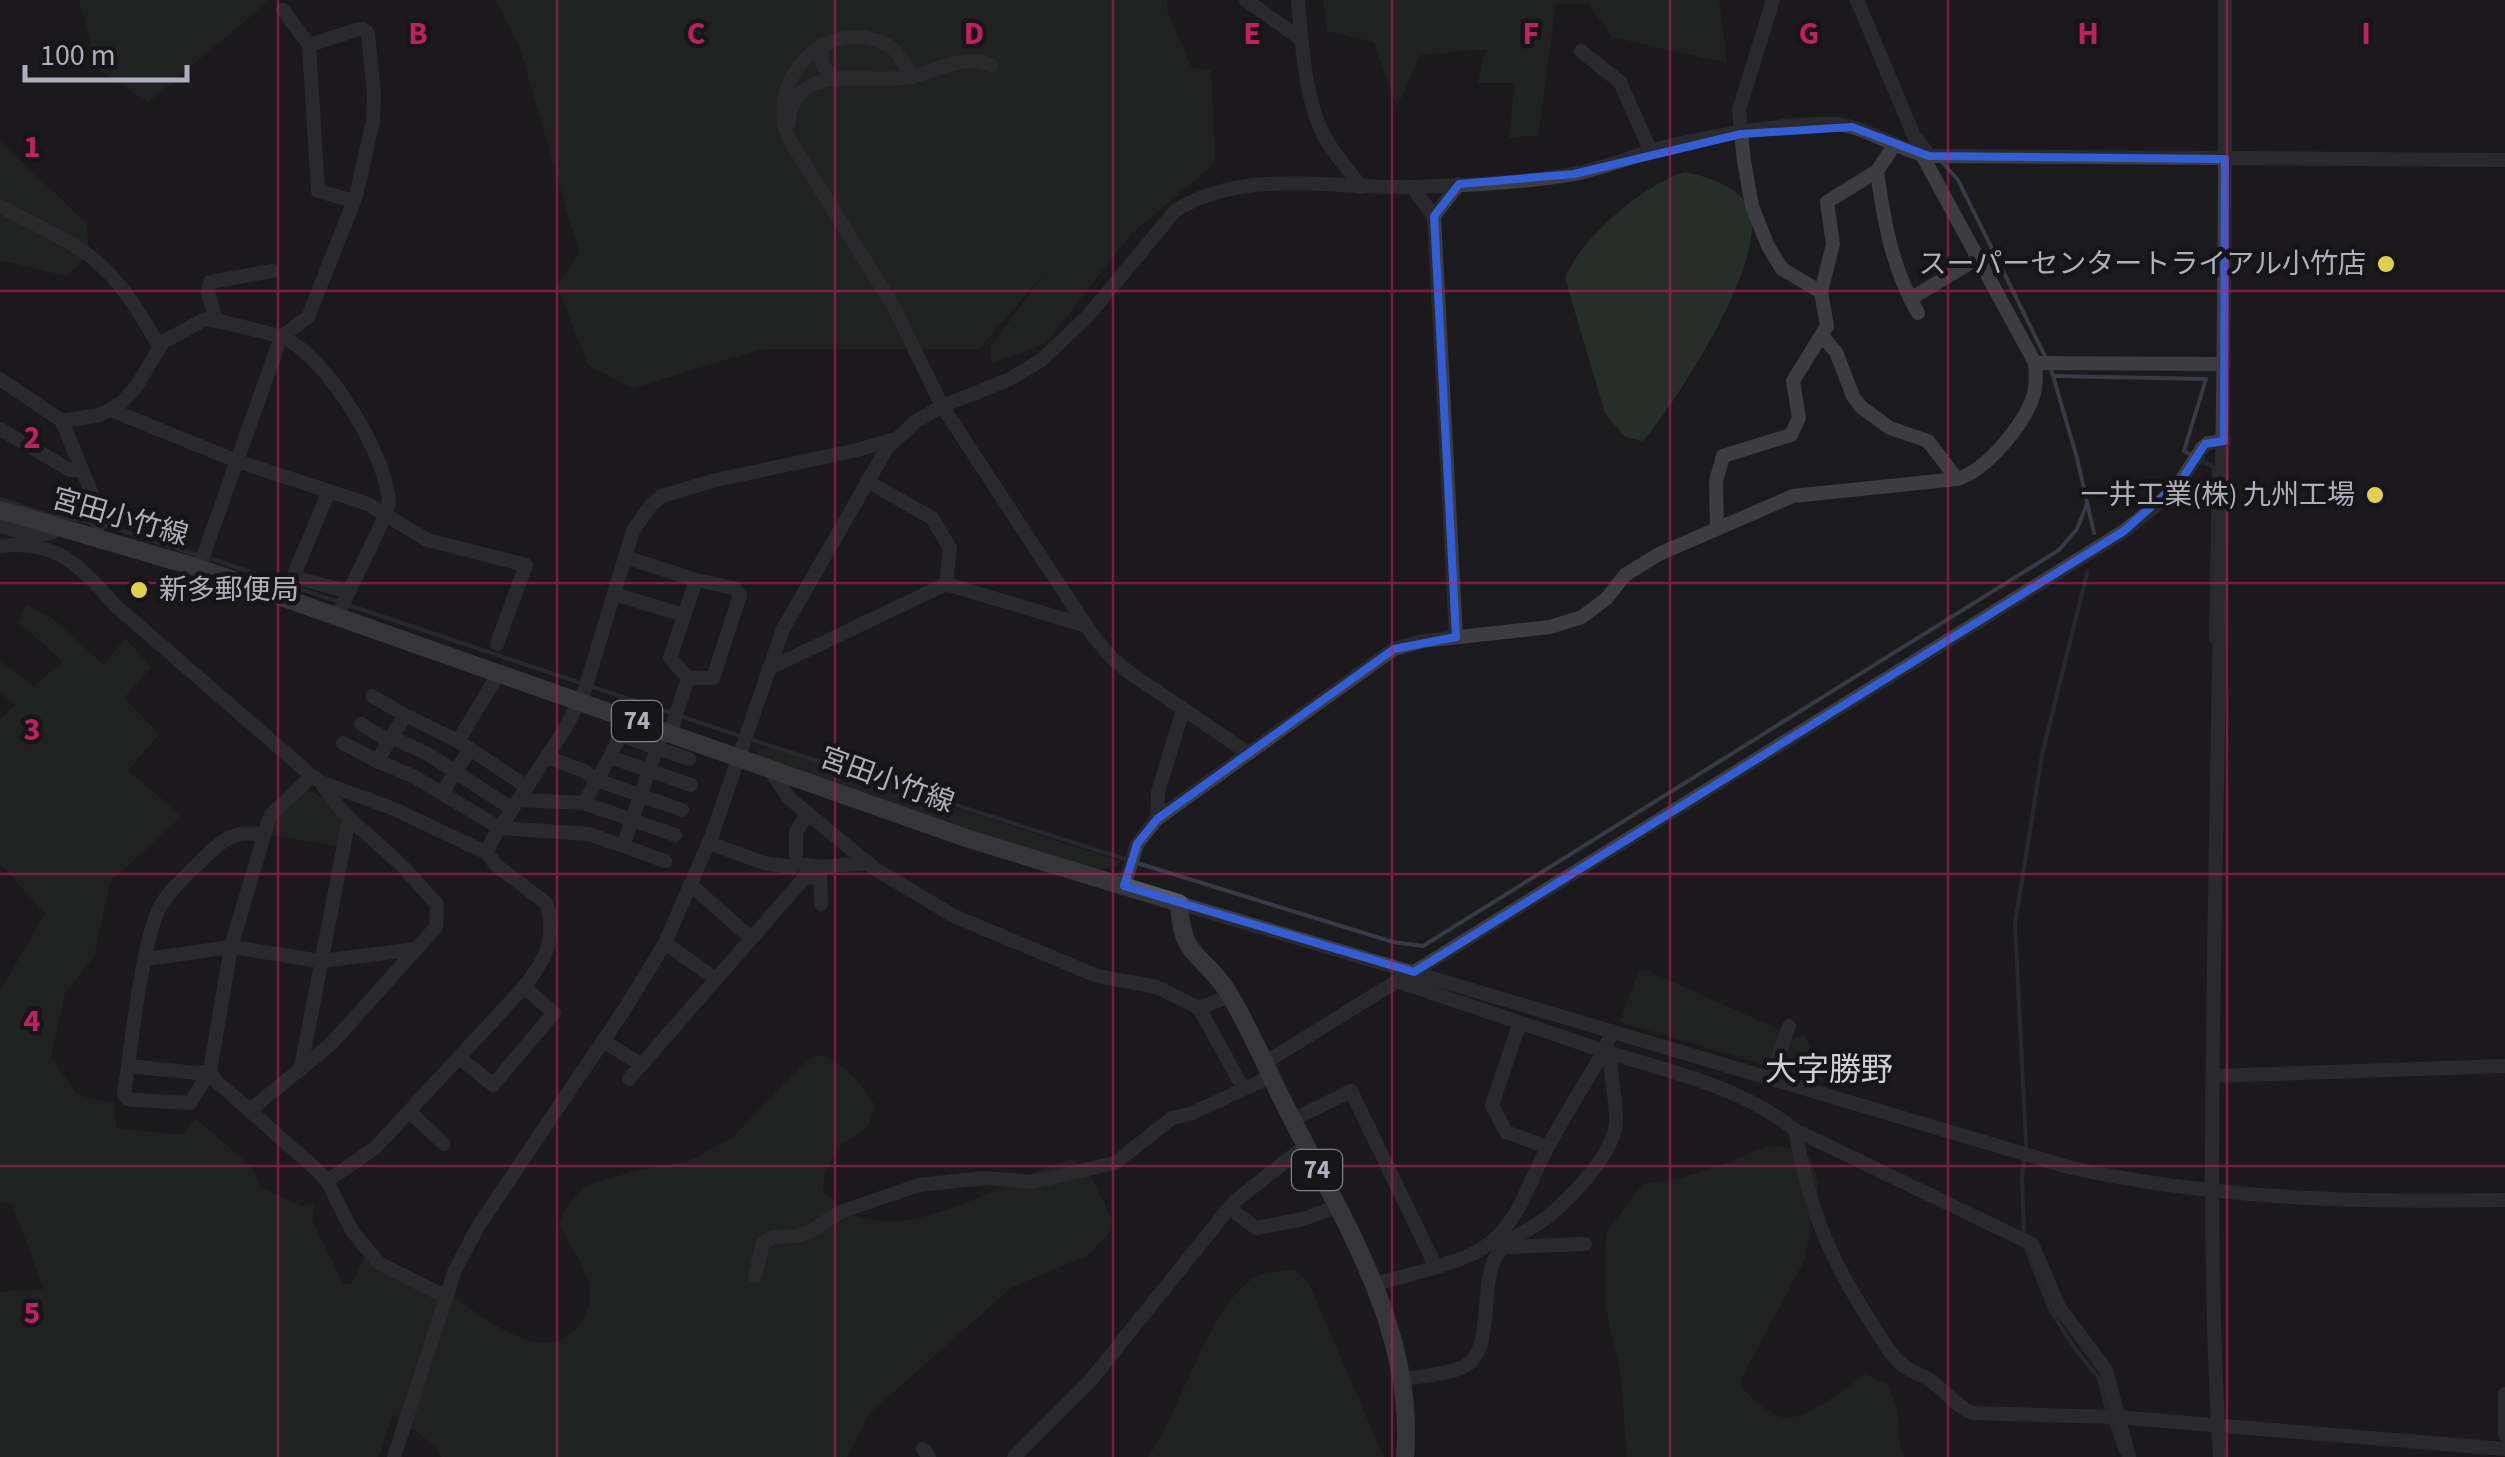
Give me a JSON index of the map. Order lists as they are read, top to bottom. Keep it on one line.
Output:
{"streets":{"main road":["宮田小竹線","74"]},"crossings":[["宮田小竹線","74"]],"districts":["大字勝野"],"places":["スーパーセンタートライアル小竹店","一井工業(株) 九州工場","新多郵便局"],"scale_bar":"100 m","grid":{"columns":["B","C","D","E","F","G","H","I"],"rows":["1","2","3","4","5"]}}
